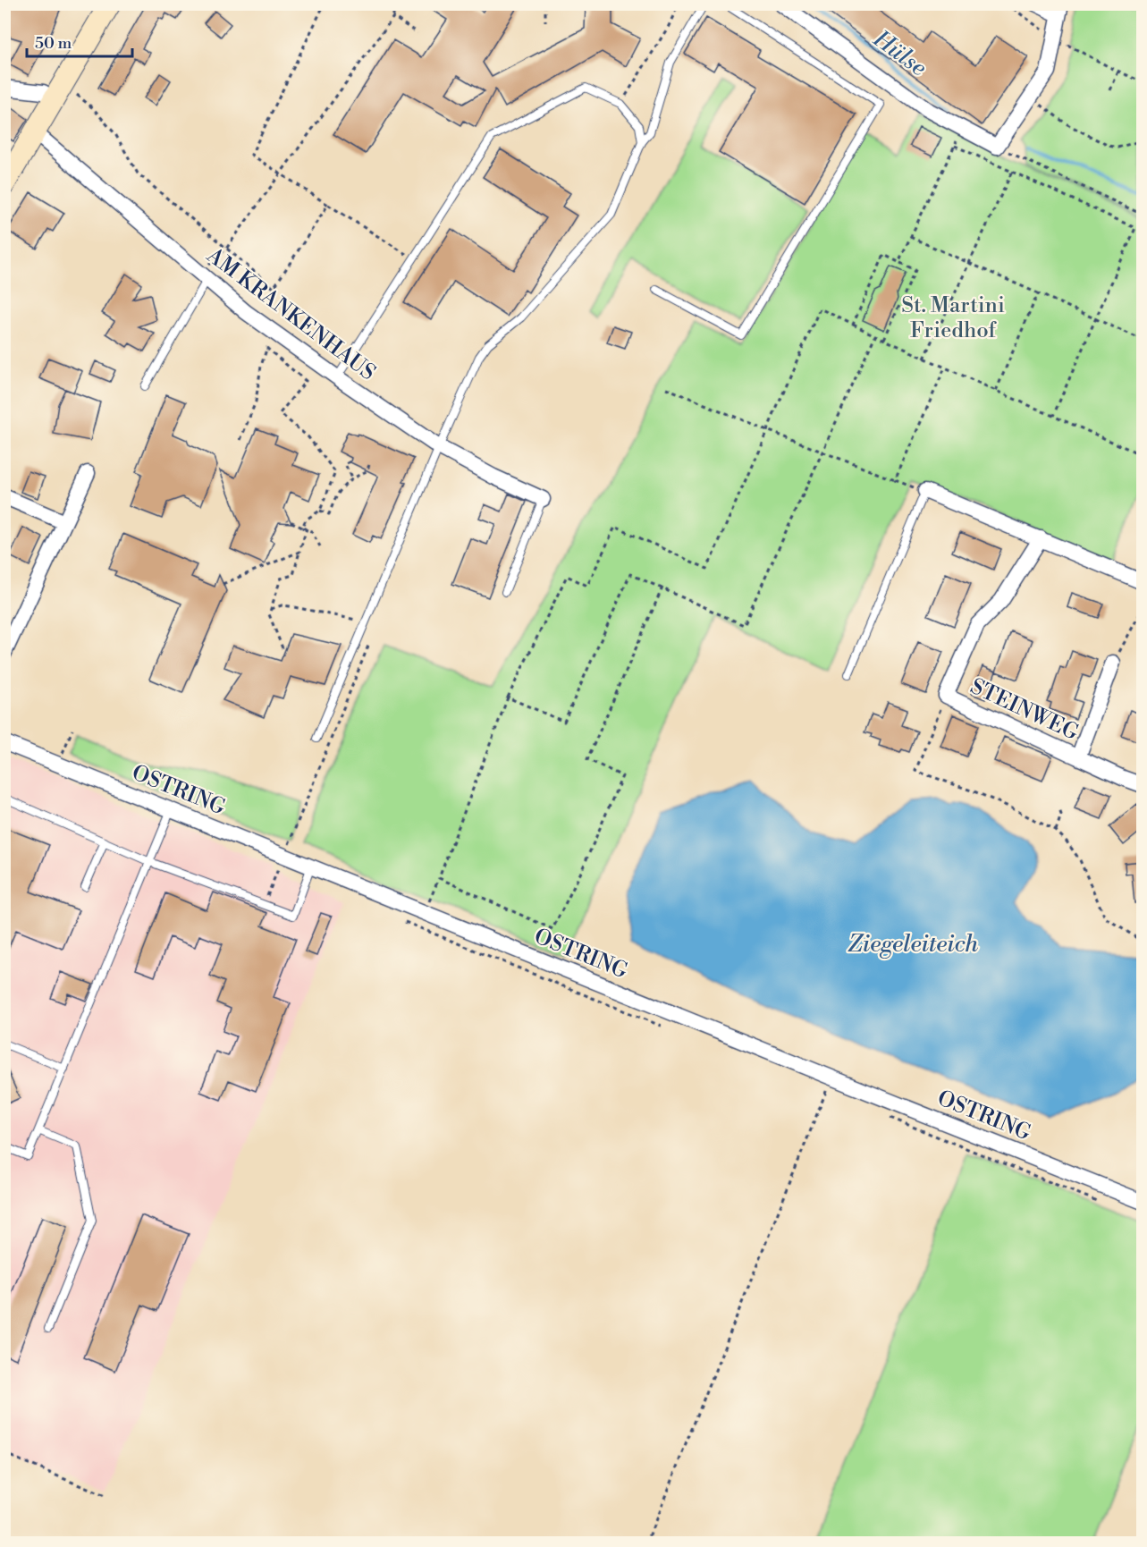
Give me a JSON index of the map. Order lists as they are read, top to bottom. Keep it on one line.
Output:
{"streets":{"street":["AM KRANKENHAUS","STEINWEG","OSTRING"]},"water":["Hülse","Ziegeleiteich"],"parks":["St. Martini Friedhof"],"scale_bar":"50 m"}
